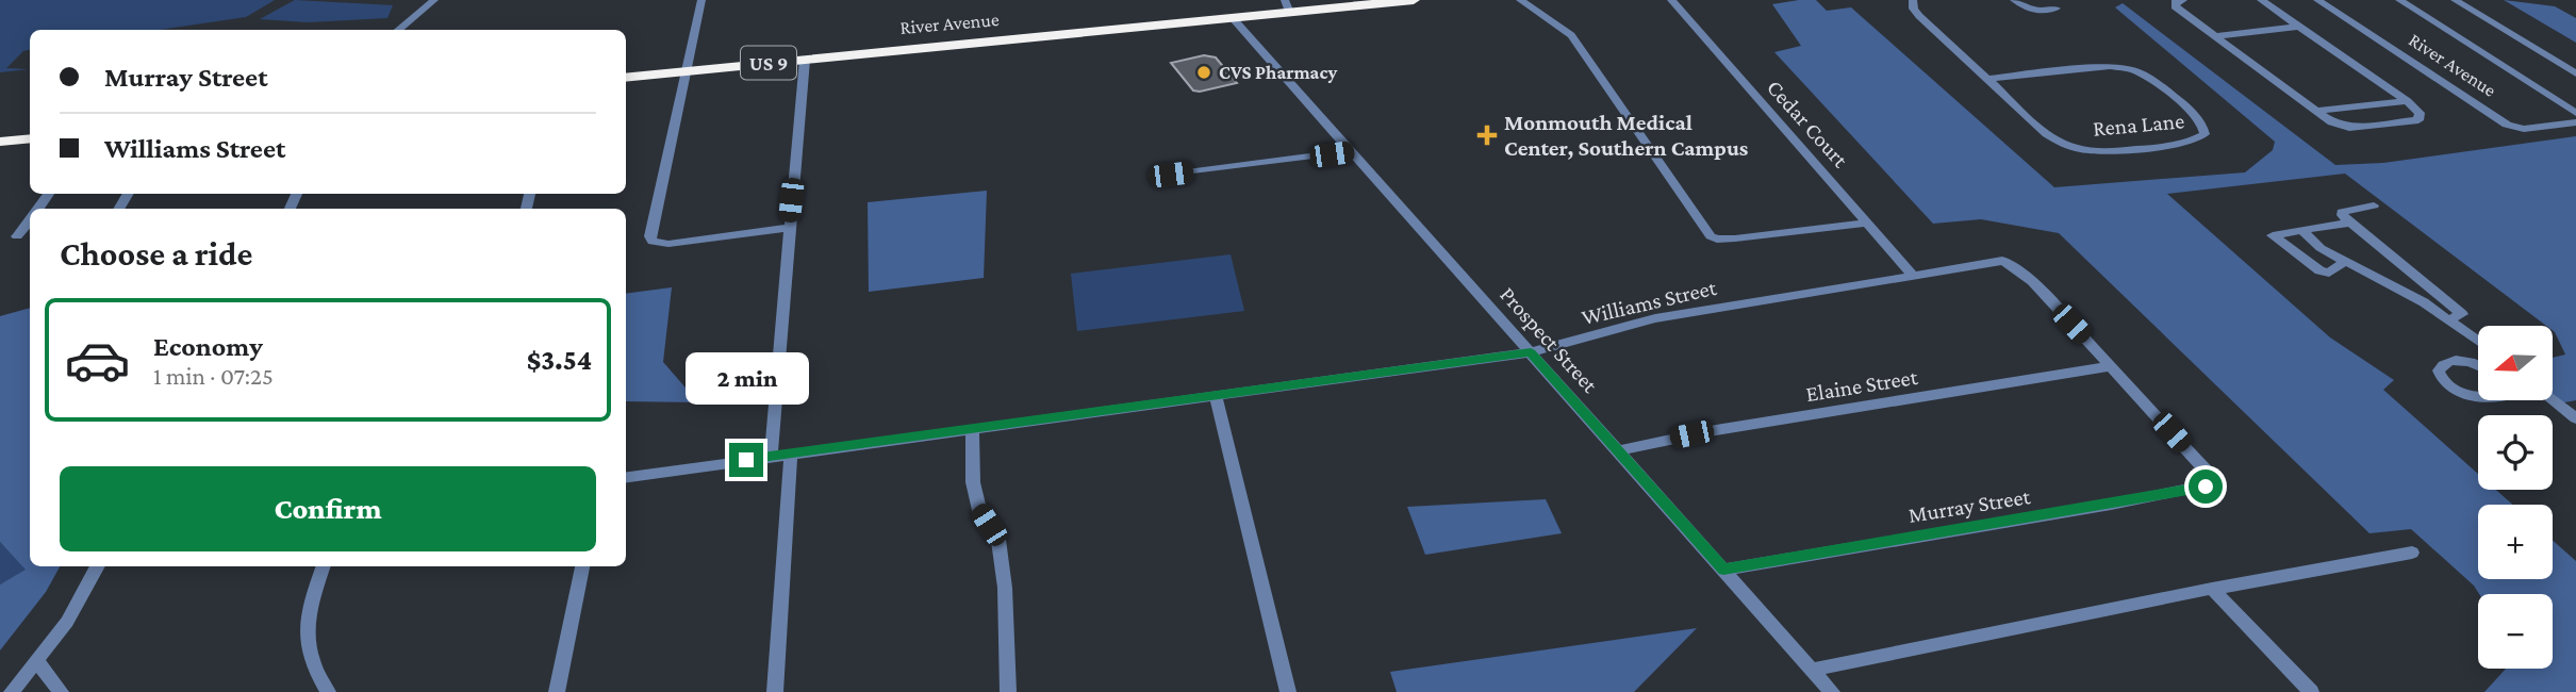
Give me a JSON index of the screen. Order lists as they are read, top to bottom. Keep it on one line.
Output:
{"streets":{"highway":["River Avenue","US 9"],"street":["Cedar Court","Rena Lane","Williams Street","Prospect Street","Elaine Street","Murray Street"]},"crossings":[["River Avenue","Prospect Street"],["Cedar Court","Williams Street"],["Williams Street","Prospect Street"],["Williams Street","Elaine Street"],["Williams Street","Murray Street"],["Prospect Street","Elaine Street"],["Prospect Street","Murray Street"],["Elaine Street","Murray Street"]],"places":{"other":["CVS Pharmacy"],"health":["Monmouth Medical Center, Southern Campus"]},"north":"left","page":{"banner":["Murray Street","Williams Street"],"heading":"Choose a ride","list":[{"name":"Economy","note":"1 min · 07:25","value":"$3.54"}],"map_buttons":["+","−"],"bubble":"2 min","buttons":"Confirm"}}
